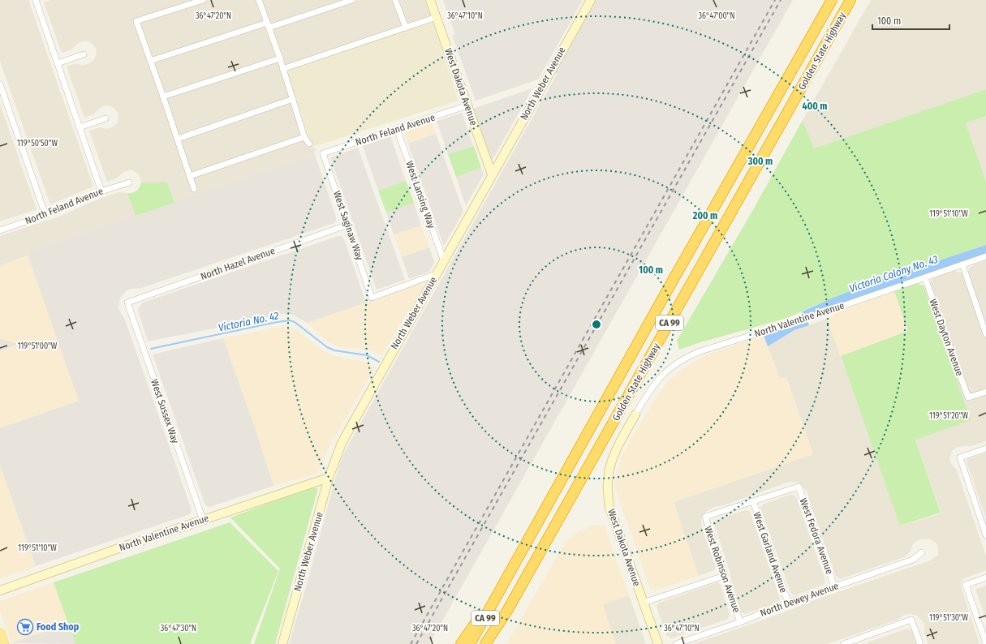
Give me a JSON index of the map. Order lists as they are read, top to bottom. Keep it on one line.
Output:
{"streets":{"highway":["Golden State Highway","CA 99"],"street":["North Weber Avenue","West Dakota Avenue","North Feland Avenue","West Lansing Way","West Saginaw Way","North Hazel Avenue","North Valentine Avenue","West Dayton Avenue","West Sussex Way","West Fedora Avenue","West Garland Avenue","West Robinson Avenue","North Dewey Avenue"]},"crossings":[["North Weber Avenue","West Dakota Avenue"],["North Weber Avenue","West Lansing Way"],["North Weber Avenue","West Saginaw Way"],["North Weber Avenue","North Valentine Avenue"],["West Dakota Avenue","North Feland Avenue"],["West Dakota Avenue","North Valentine Avenue"],["North Feland Avenue","West Lansing Way"],["North Feland Avenue","West Saginaw Way"],["West Saginaw Way","North Hazel Avenue"],["North Hazel Avenue","West Sussex Way"],["North Valentine Avenue","West Dayton Avenue"],["North Valentine Avenue","West Sussex Way"],["West Fedora Avenue","West Garland Avenue"],["West Fedora Avenue","West Robinson Avenue"],["West Fedora Avenue","North Dewey Avenue"],["West Garland Avenue","West Robinson Avenue"],["West Garland Avenue","North Dewey Avenue"],["West Robinson Avenue","North Dewey Avenue"]],"water":["Victoria Colony No. 43","Victoria No. 42"],"places":{"supermarket":["Food Shop"]},"scale_bar":"100 m","coordinates":["36°47'20\"N","36°47'10\"N","36°47'00\"N","119°50'50\"W","119°51'10\"W","119°51'00\"W","119°51'20\"W","119°51'30\"W","36°47'30\"N"],"rings":["400 m","300 m","200 m","100 m"]}
